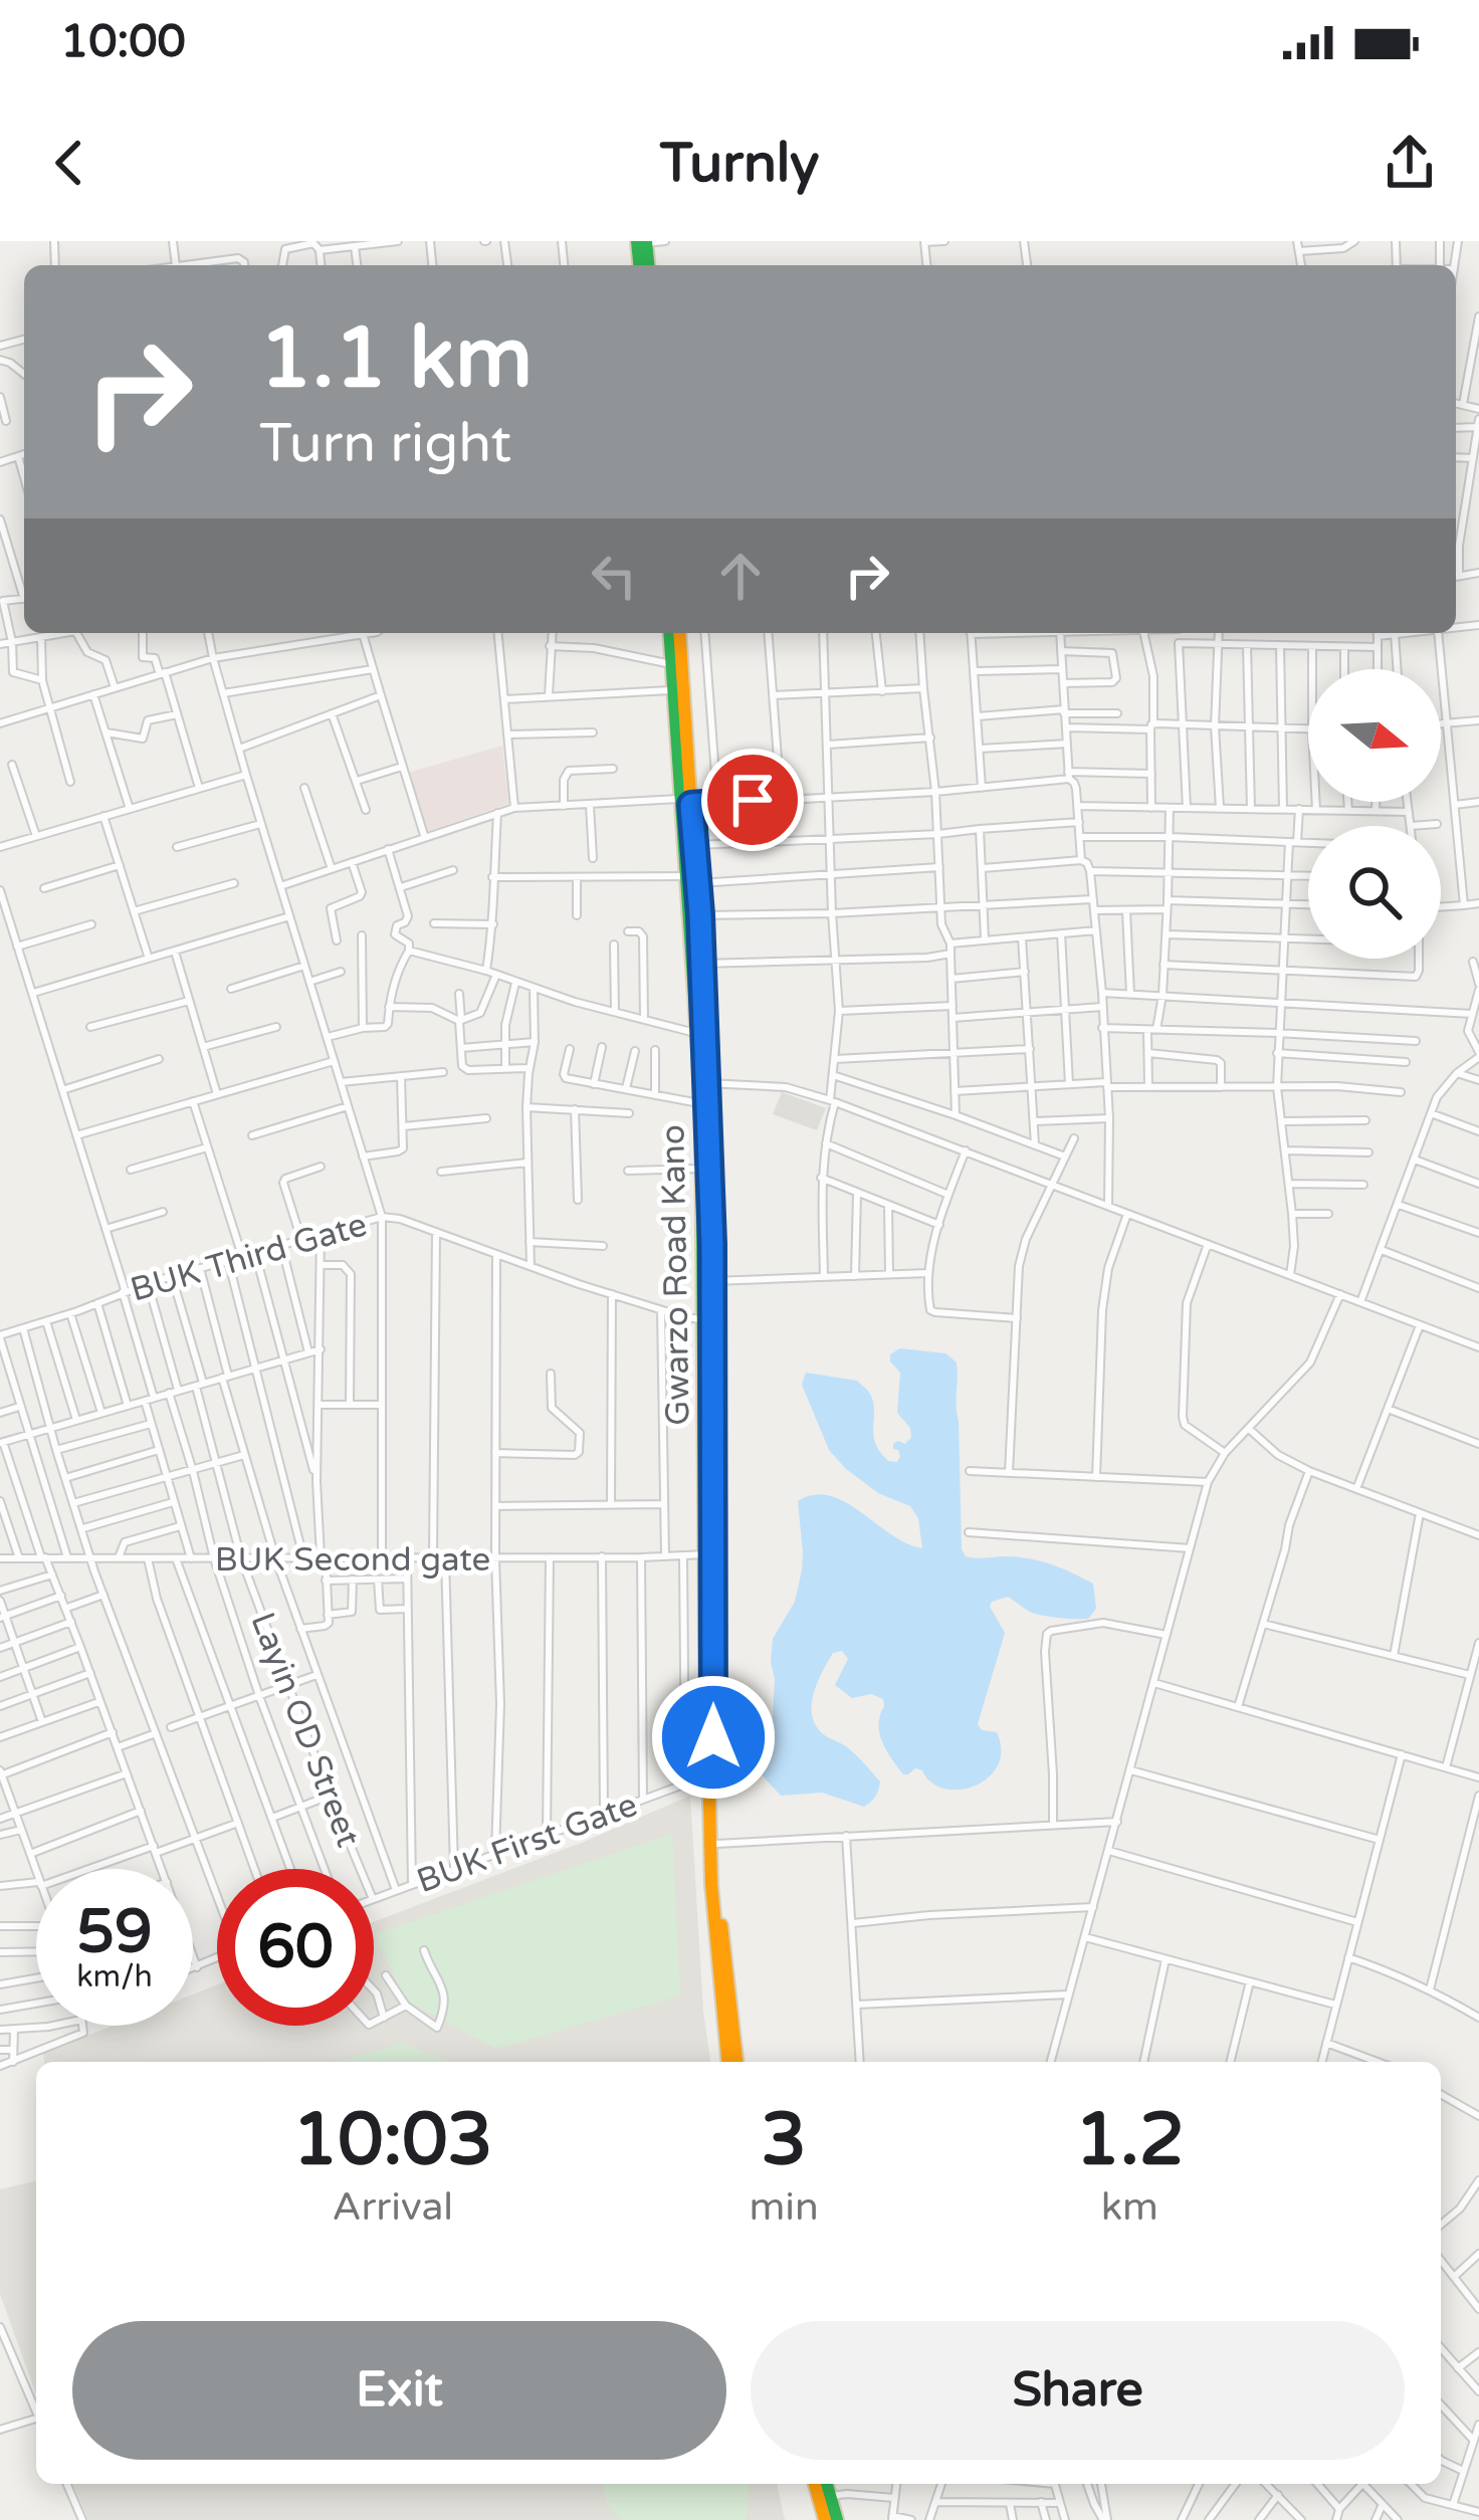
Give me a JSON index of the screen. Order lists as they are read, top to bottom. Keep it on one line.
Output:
{"streets":{"main road":["Gwarzo Road Kano"],"street":["BUK Third Gate","BUK Second gate","Layin OD Street","BUK First Gate"]},"crossings":[["BUK Third Gate","Gwarzo Road Kano"],["BUK Third Gate","Layin OD Street"],["Gwarzo Road Kano","BUK Second gate"],["Gwarzo Road Kano","BUK First Gate"],["BUK Second gate","Layin OD Street"]],"north":"right","page":{"status":"10:00","header":"Turnly","turn":["1.1 km","Turn right"],"speed":"59 km/h","limit":"60","eta":["10:03","Arrival","3","min","1.2","km"],"buttons":["Exit","Share"]}}
